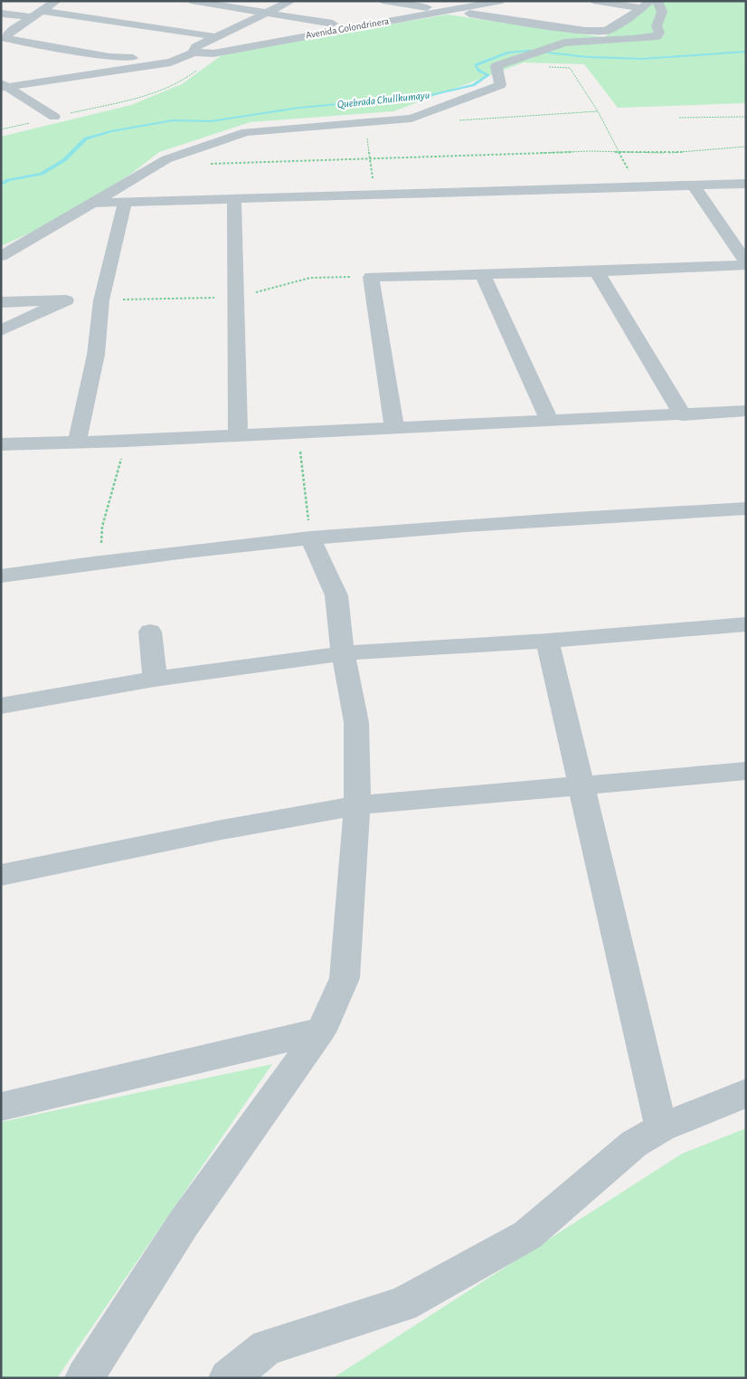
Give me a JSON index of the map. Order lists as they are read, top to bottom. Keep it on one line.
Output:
{"streets":{"street":["Avenida Golondrinera"]},"water":["Quebrada Chullkumayu"]}
